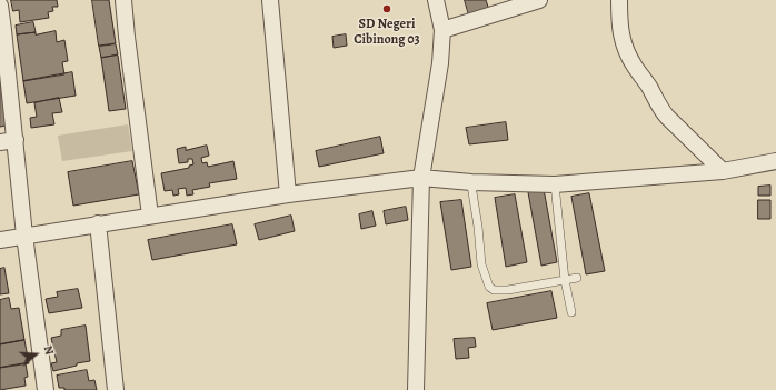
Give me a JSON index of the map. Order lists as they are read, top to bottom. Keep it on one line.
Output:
{"places":["SD Negeri Cibinong 03"],"north":"right"}
